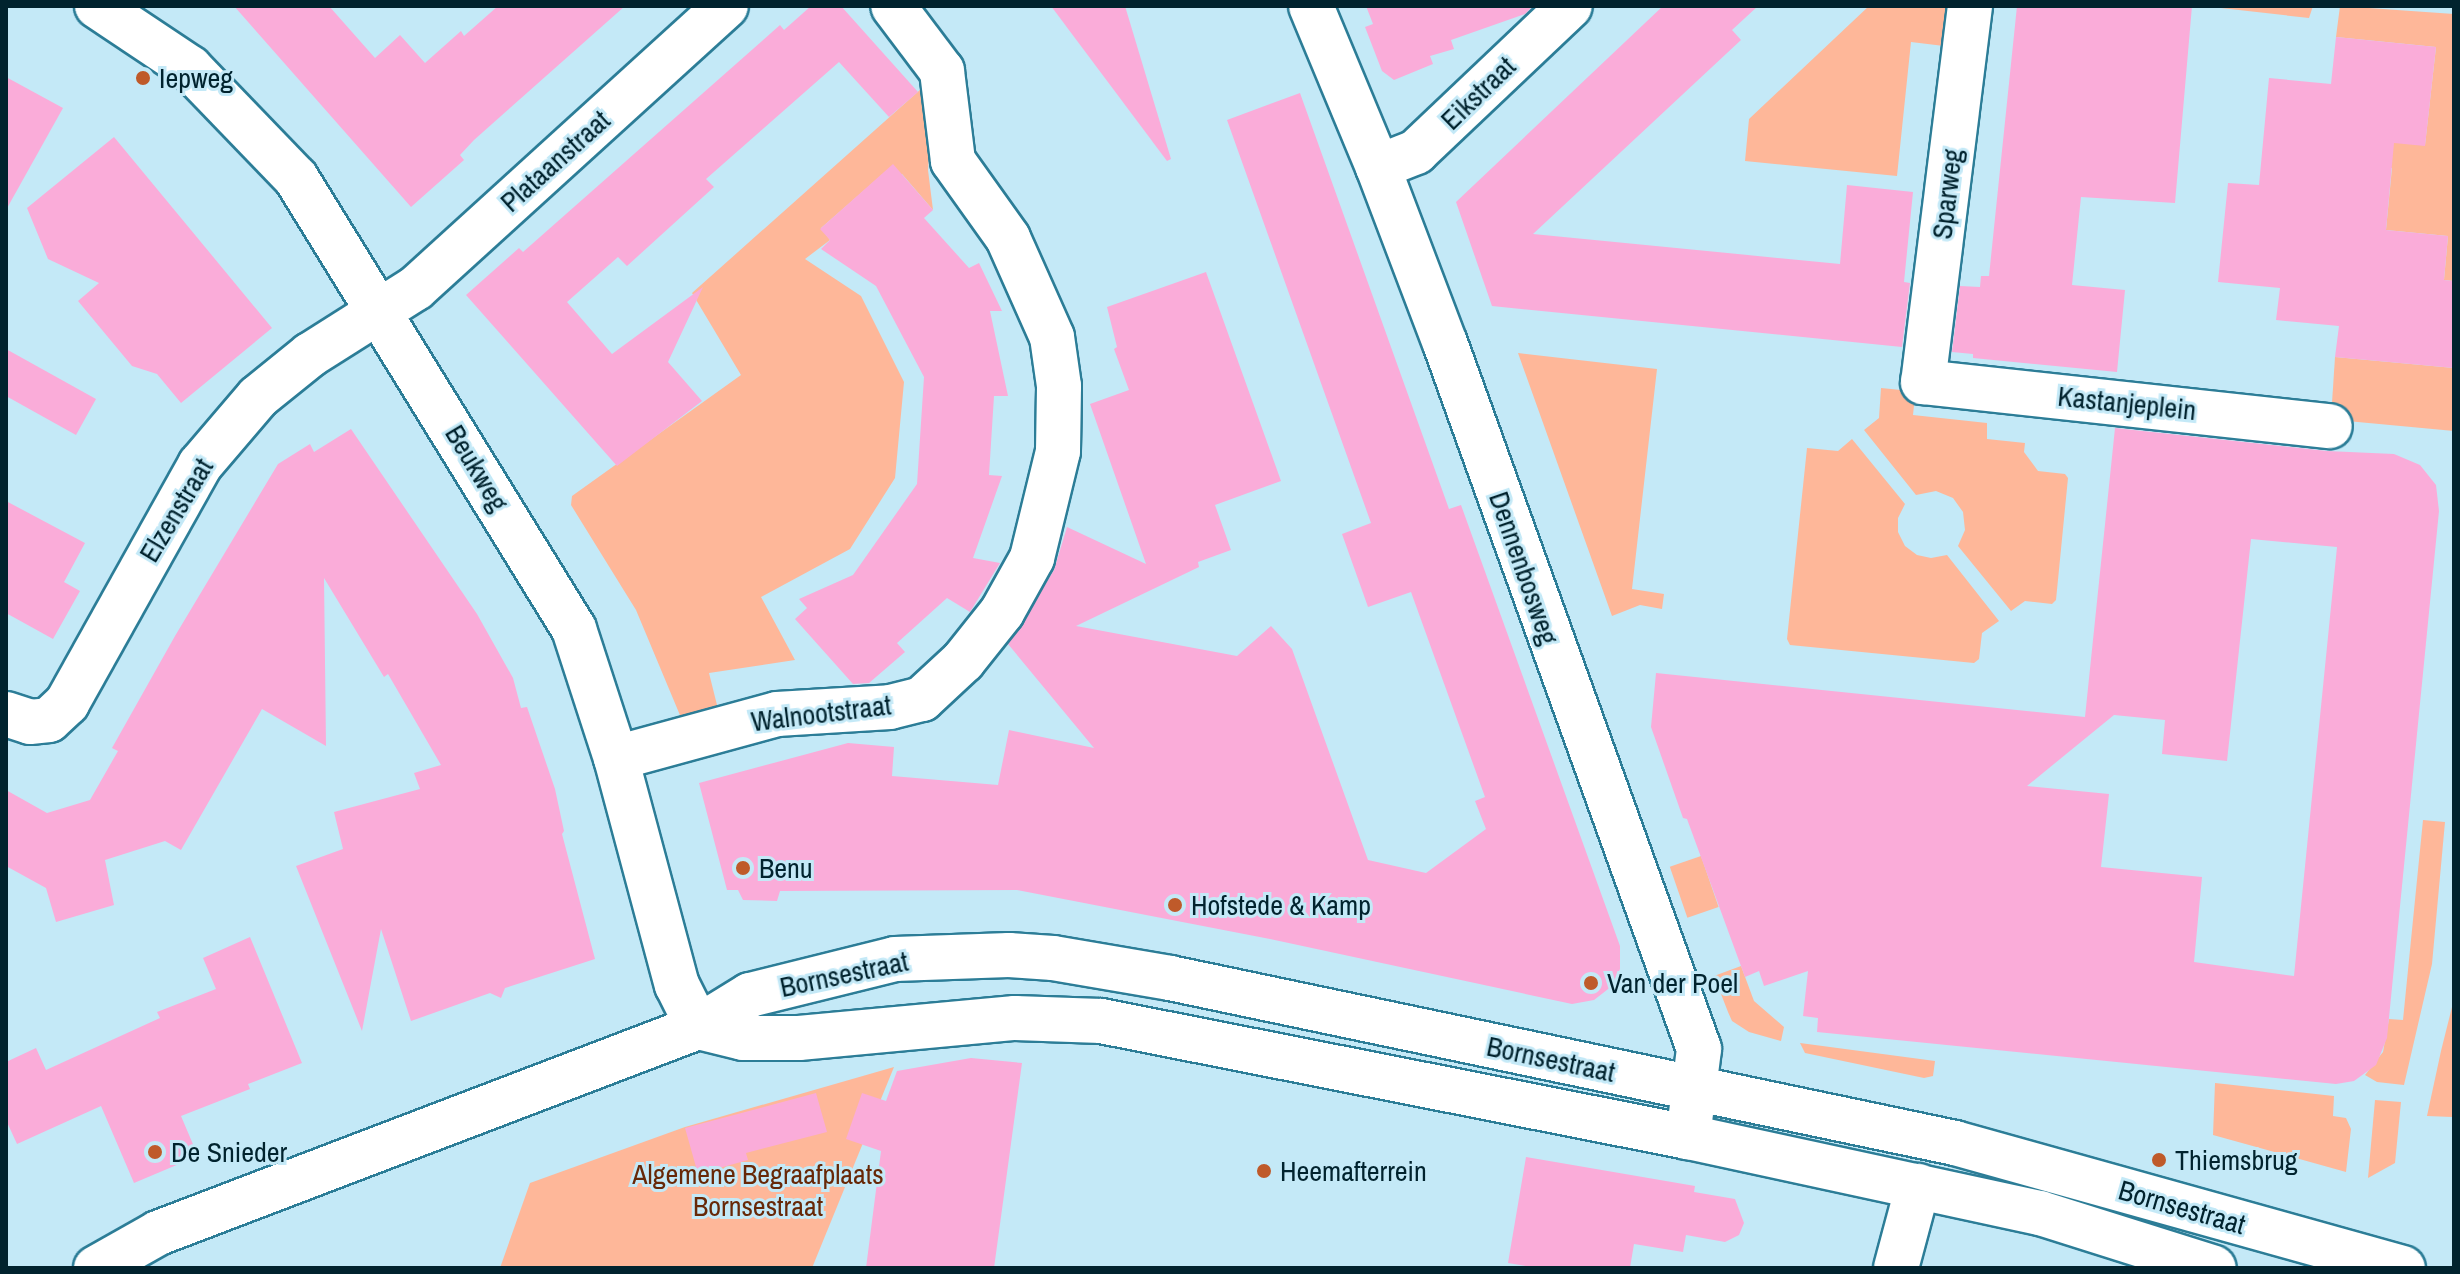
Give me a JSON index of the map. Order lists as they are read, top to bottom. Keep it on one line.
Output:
{"streets":{"street":["Eikstraat","Plataanstraat","Sparweg","Kastanjeplein","Beukweg","Elzenstraat","Dennenbosweg","Walnootstraat","Bornsestraat"]},"crossings":[["Eikstraat","Dennenbosweg"],["Plataanstraat","Beukweg"],["Plataanstraat","Elzenstraat"],["Sparweg","Kastanjeplein"],["Beukweg","Elzenstraat"],["Beukweg","Walnootstraat"],["Beukweg","Bornsestraat"],["Dennenbosweg","Bornsestraat"]],"parks":["Algemene Begraafplaats Bornsestraat"],"places":["Iepweg","Benu","Hofstede & Kamp","Van der Poel","De Snieder","Thiemsbrug","Heemafterrein"]}
